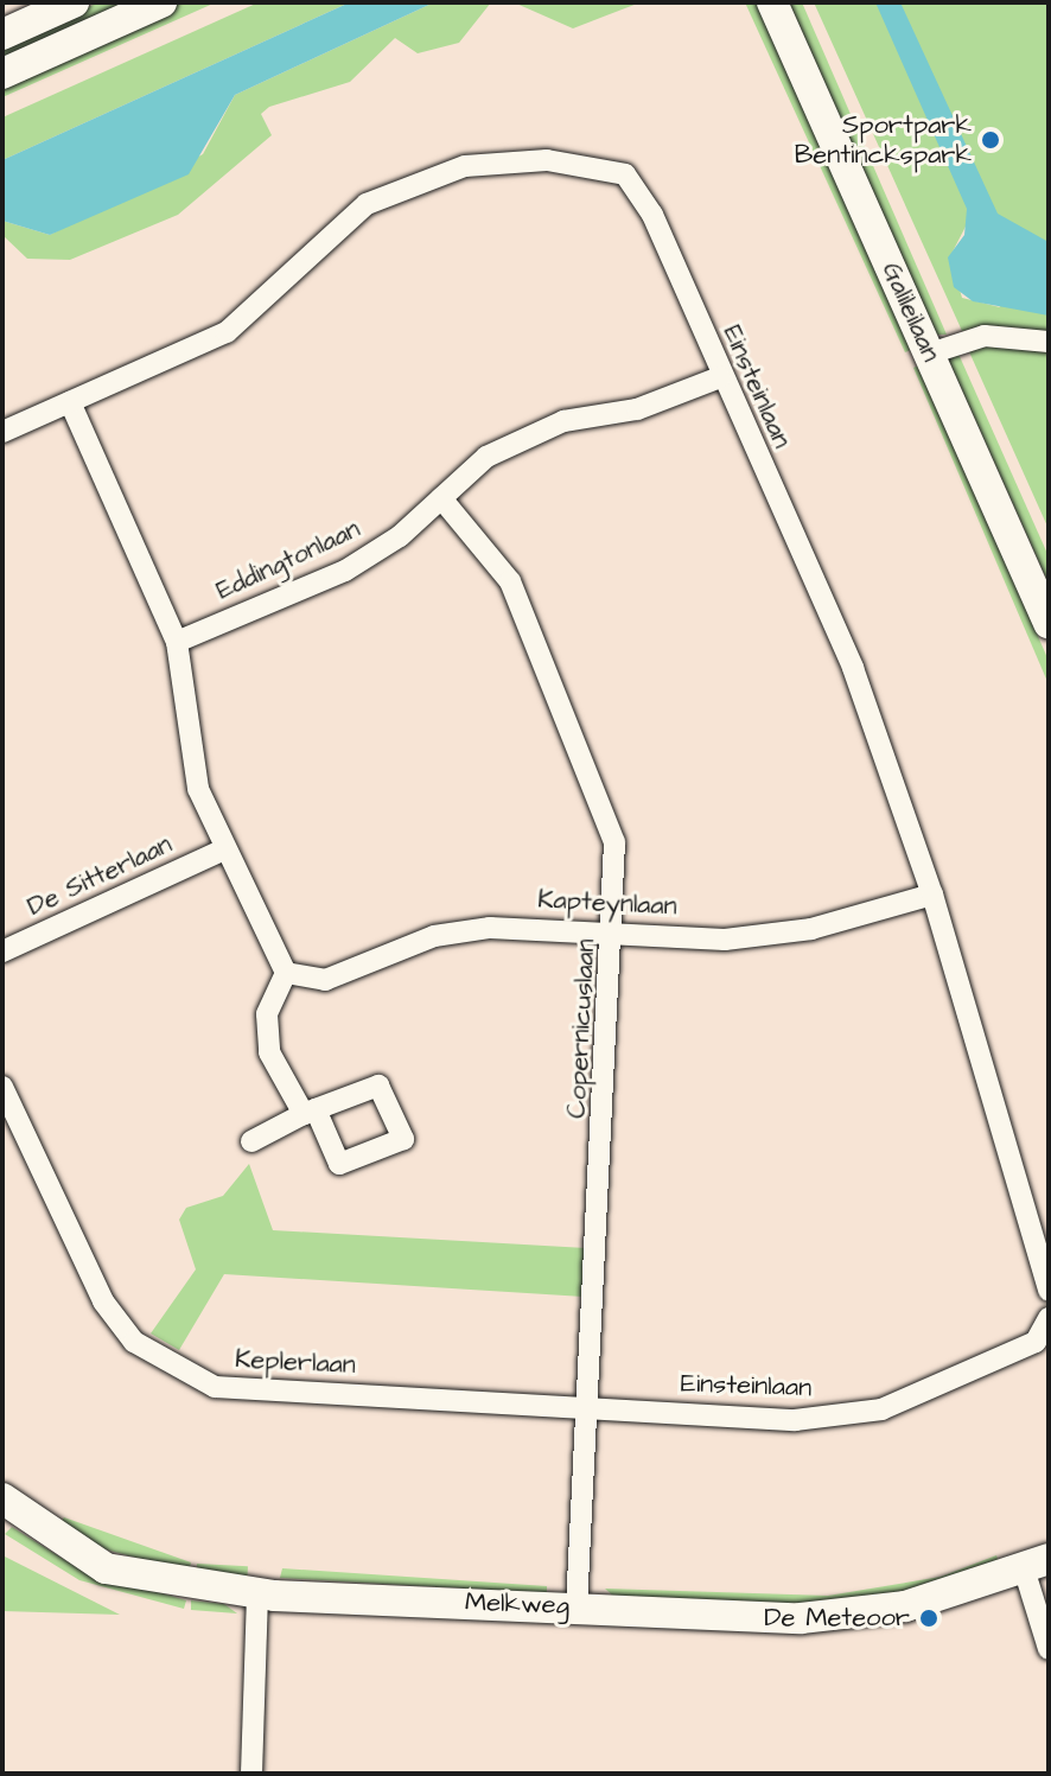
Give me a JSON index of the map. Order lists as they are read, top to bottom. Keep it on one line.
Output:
{"streets":{"street":["Galileilaan","Einsteinlaan","Eddingtonlaan","De Sitterlaan","Kapteynlaan","Copernicuslaan","Keplerlaan","Melkweg"]},"crossings":[["Einsteinlaan","Eddingtonlaan"],["Einsteinlaan","Kapteynlaan"],["Einsteinlaan","Copernicuslaan"],["Einsteinlaan","Keplerlaan"],["Eddingtonlaan","Copernicuslaan"],["Kapteynlaan","Copernicuslaan"],["Copernicuslaan","Keplerlaan"],["Copernicuslaan","Melkweg"]],"places":["Sportpark Bentinckspark","De Meteoor"]}
